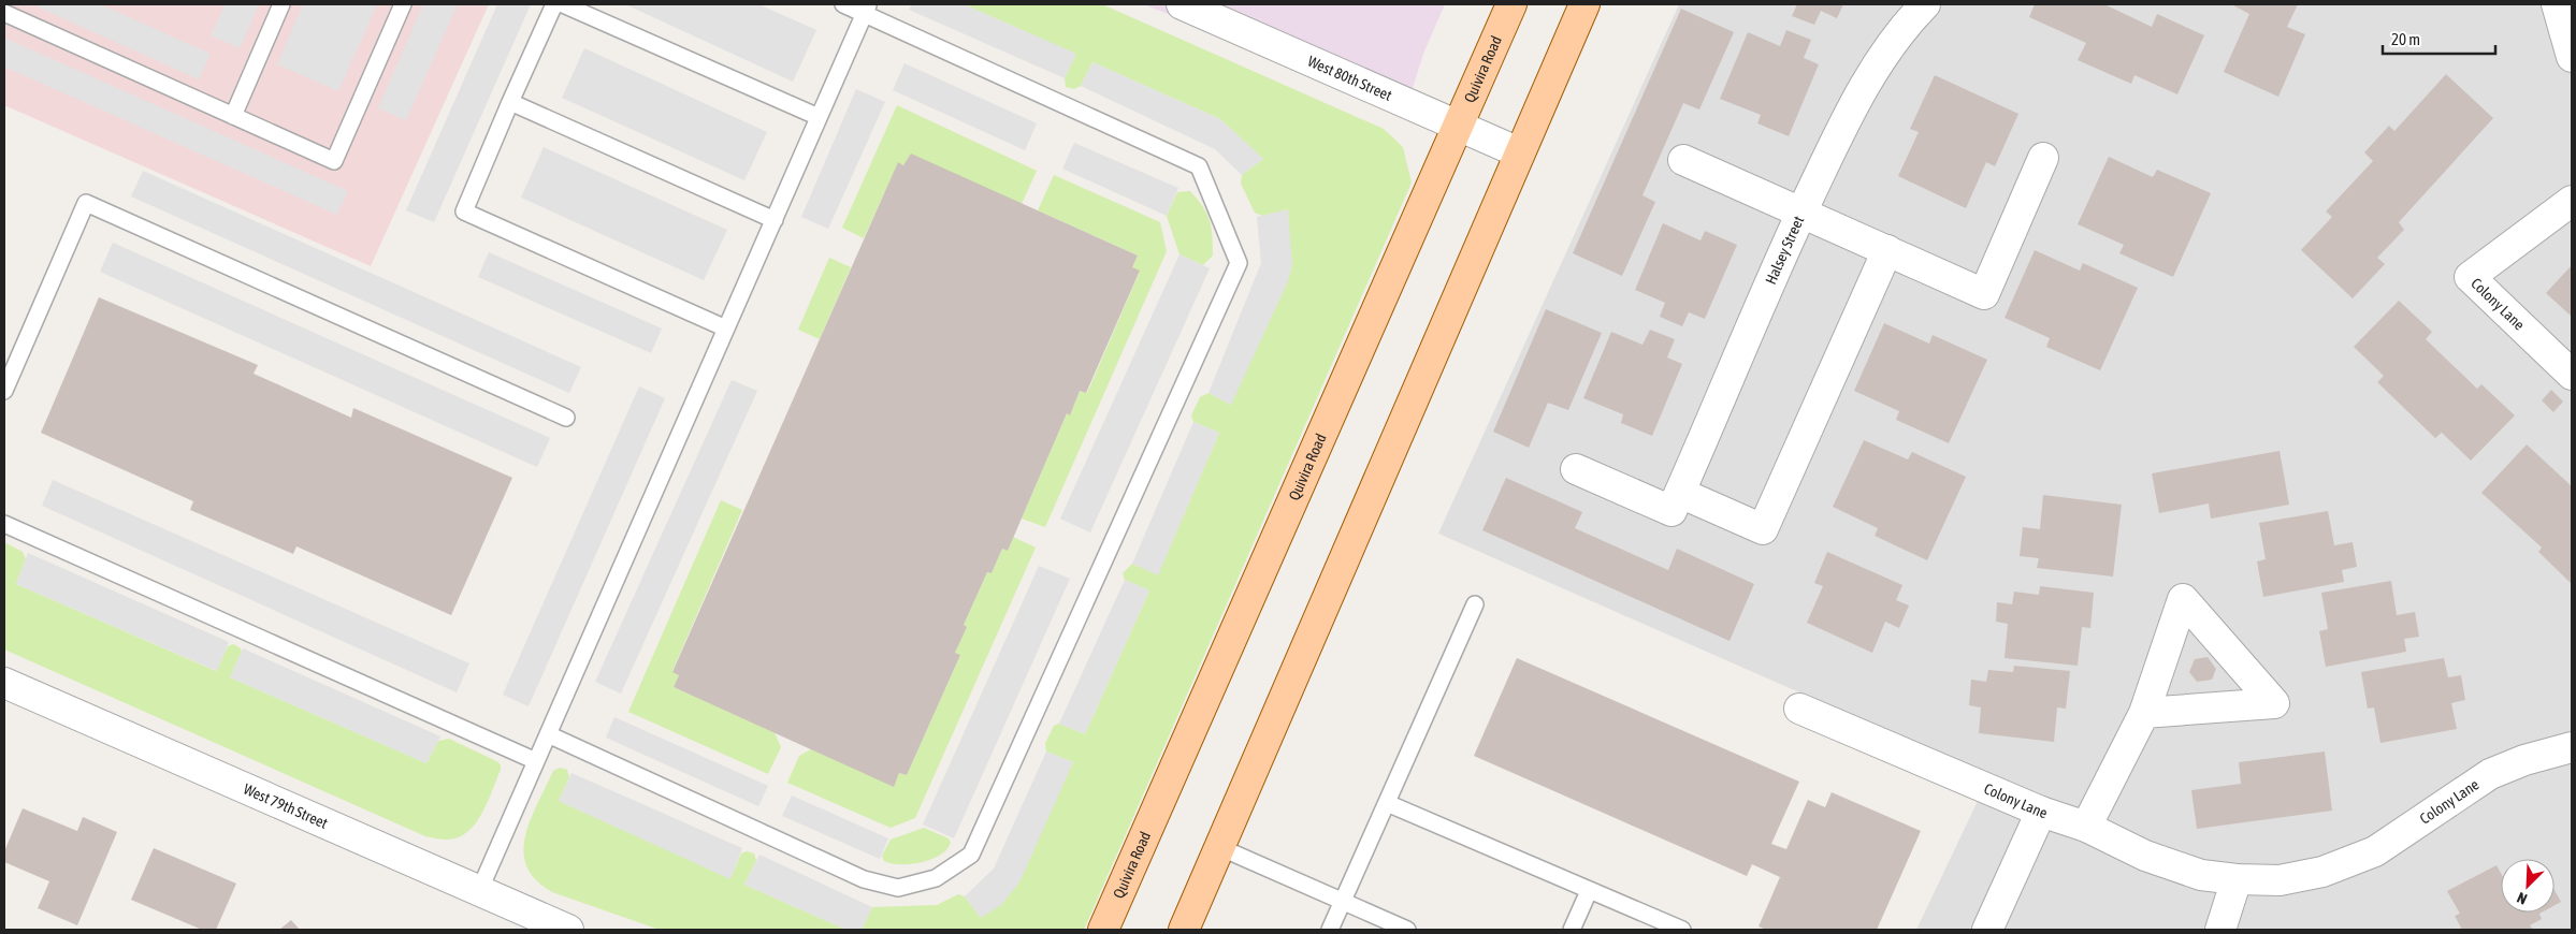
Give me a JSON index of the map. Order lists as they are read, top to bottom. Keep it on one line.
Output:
{"streets":{"main road":["Quivira Road"],"street":["West 80th Street","Halsey Street","Colony Lane","West 79th Street"]},"crossings":[["Quivira Road","West 80th Street"]],"scale_bar":"20 m","north":"bottom left"}
